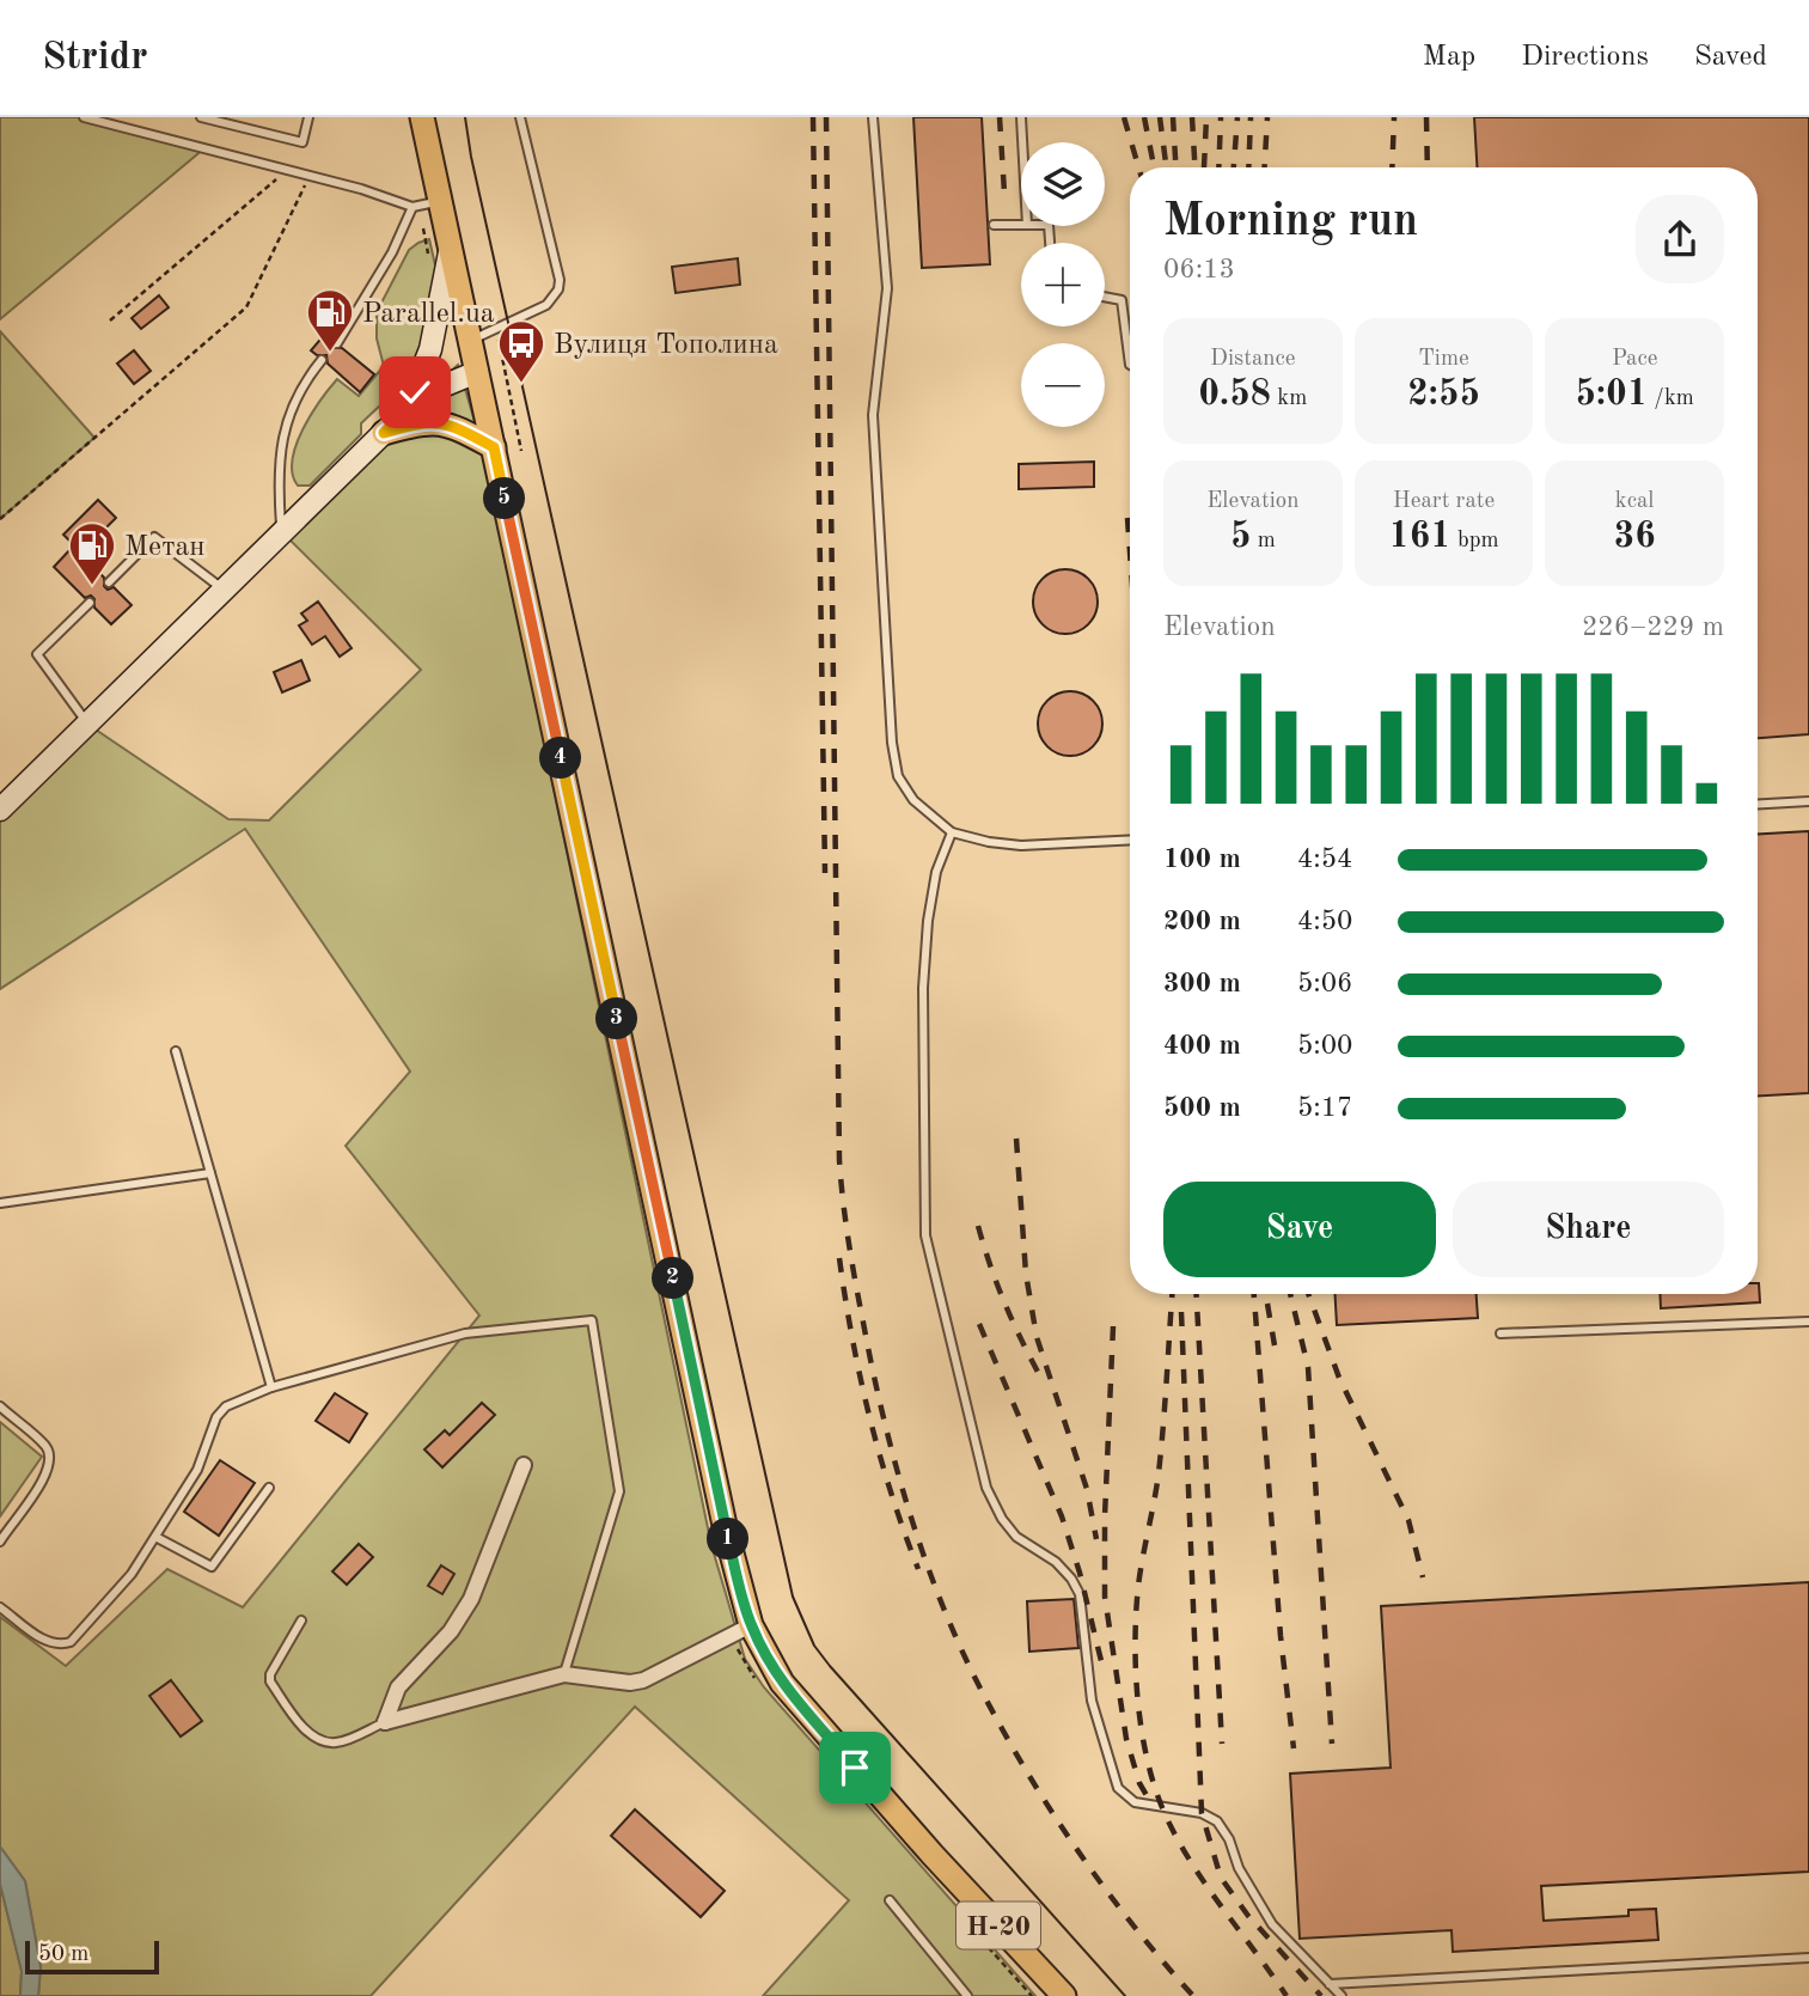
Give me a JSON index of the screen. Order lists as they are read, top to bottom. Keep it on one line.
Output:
{"streets":{"main road":["Н-20"]},"places":{"fuel station":["Parallel.ua","Метан"],"bus stop":["Вулиця Тополина"]},"scale_bar":"50 m","page":{"header":"Stridr","nav":["Map","Directions","Saved"],"map_buttons":["+","−"],"heading":["Morning run","06:13"],"stats":[["Distance","0.58 km"],["Time","2:55"],["Pace","5:01 /km"],["Elevation","5 m"],["Heart rate","161 bpm"],["kcal","36"]],"pins":["5","4","3","2","1"],"chart":["Elevation","226–229 m"],"list":[{"name":"100 m","note":"4:54"},{"name":"200 m","note":"4:50"},{"name":"300 m","note":"5:06"},{"name":"400 m","note":"5:00"},{"name":"500 m","note":"5:17"}],"buttons":["Save","Share"],"scale":"50 m"}}
